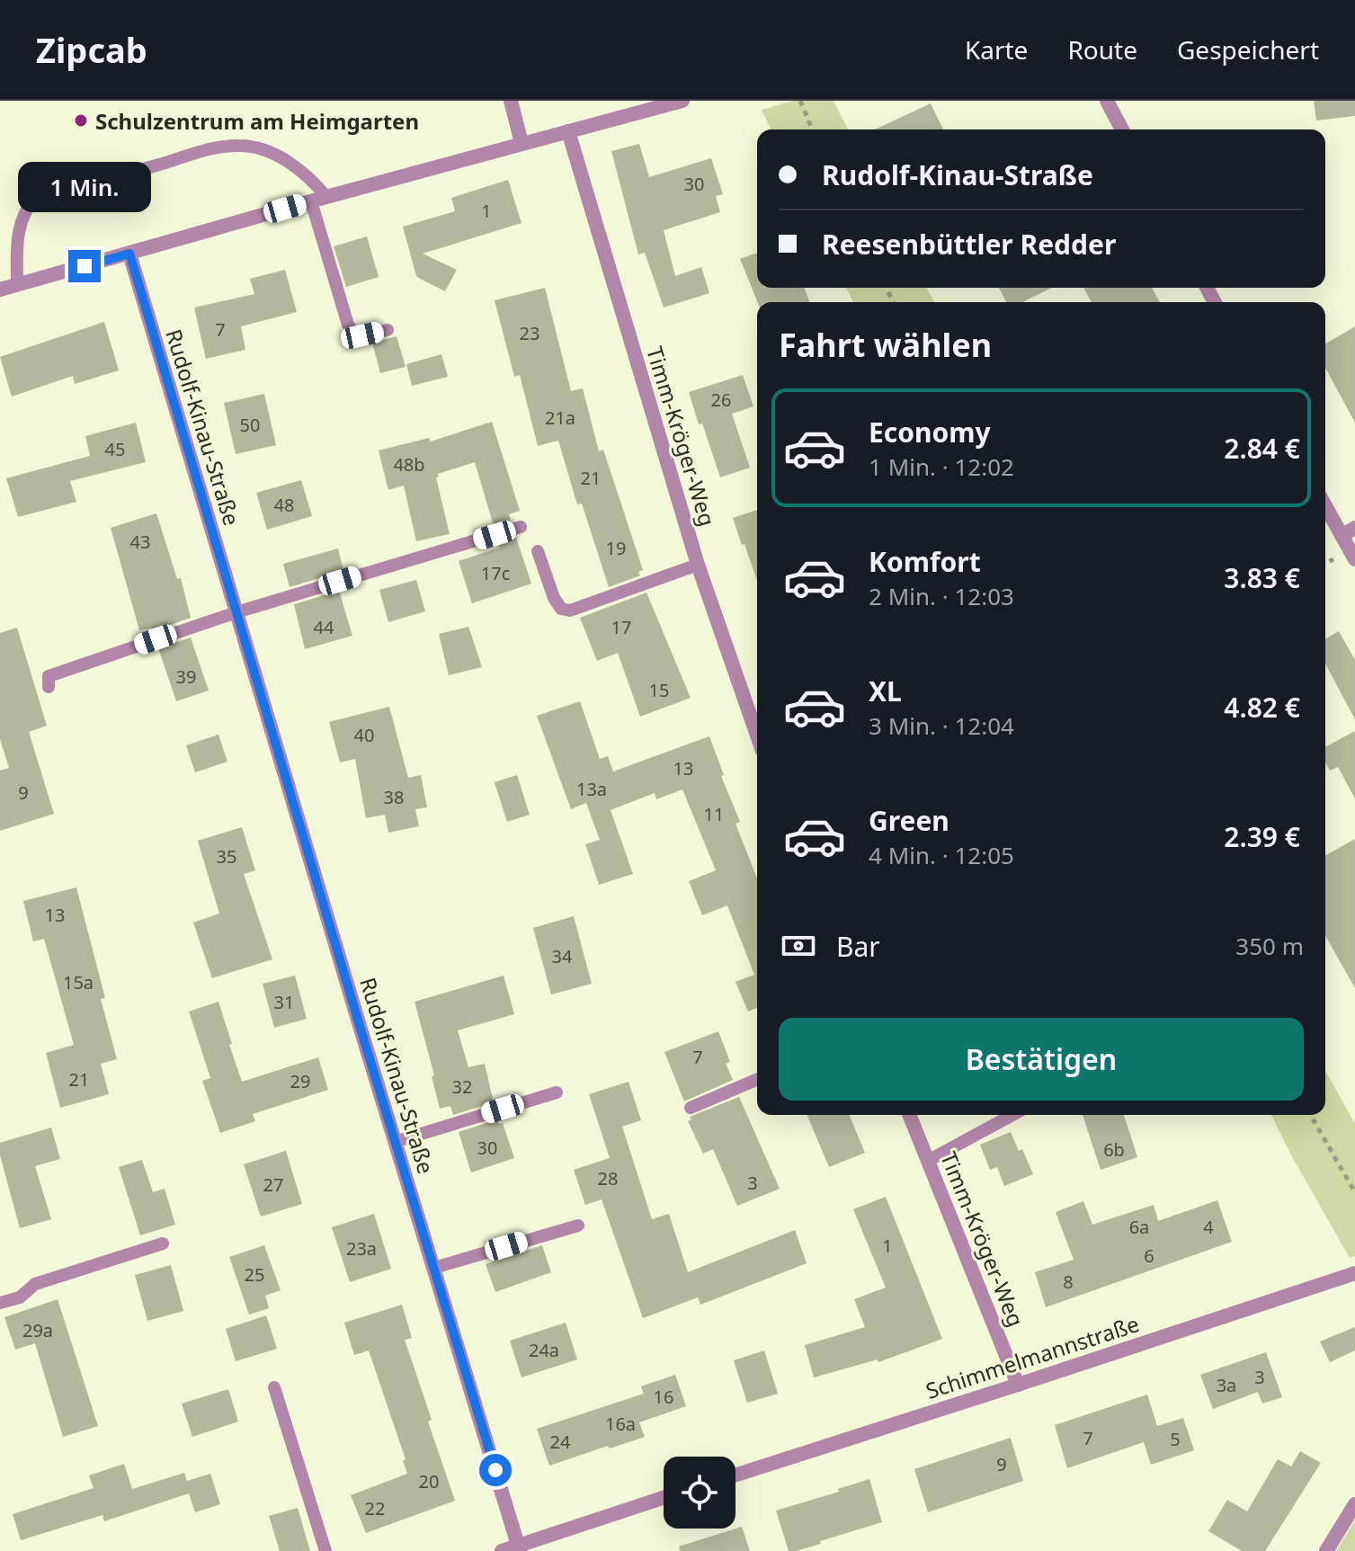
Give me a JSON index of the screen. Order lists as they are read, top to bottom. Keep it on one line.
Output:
{"streets":{"street":["Rudolf-Kinau-Straße","Timm-Kröger-Weg","Schimmelmannstraße"]},"crossings":[["Timm-Kröger-Weg","Schimmelmannstraße"]],"places":["Schulzentrum am Heimgarten"],"house_numbers":["30","1","7","23","26","21a","50","45","48b","21","48","43","19","17c","44","17","39","15","40","13","13a","9","38","11","35","13","34","15a","31","7","21","29","32","30","6b","28","3","27","6a","4","1","23a","6","25","8","29a","24a","3","3a","16","16a","7","5","24","9","20","22"],"page":{"header":"Zipcab","nav":["Karte","Route","Gespeichert"],"banner":["Rudolf-Kinau-Straße","Reesenbüttler Redder"],"bubble":"1 Min.","heading":"Fahrt wählen","list":[{"name":"Economy","note":"1 Min. · 12:02","value":"2.84 €"},{"name":"Komfort","note":"2 Min. · 12:03","value":"3.83 €"},{"name":"XL","note":"3 Min. · 12:04","value":"4.82 €"},{"name":"Green","note":"4 Min. · 12:05","value":"2.39 €"}],"pay":["Bar","350 m"],"buttons":"Bestätigen"}}
